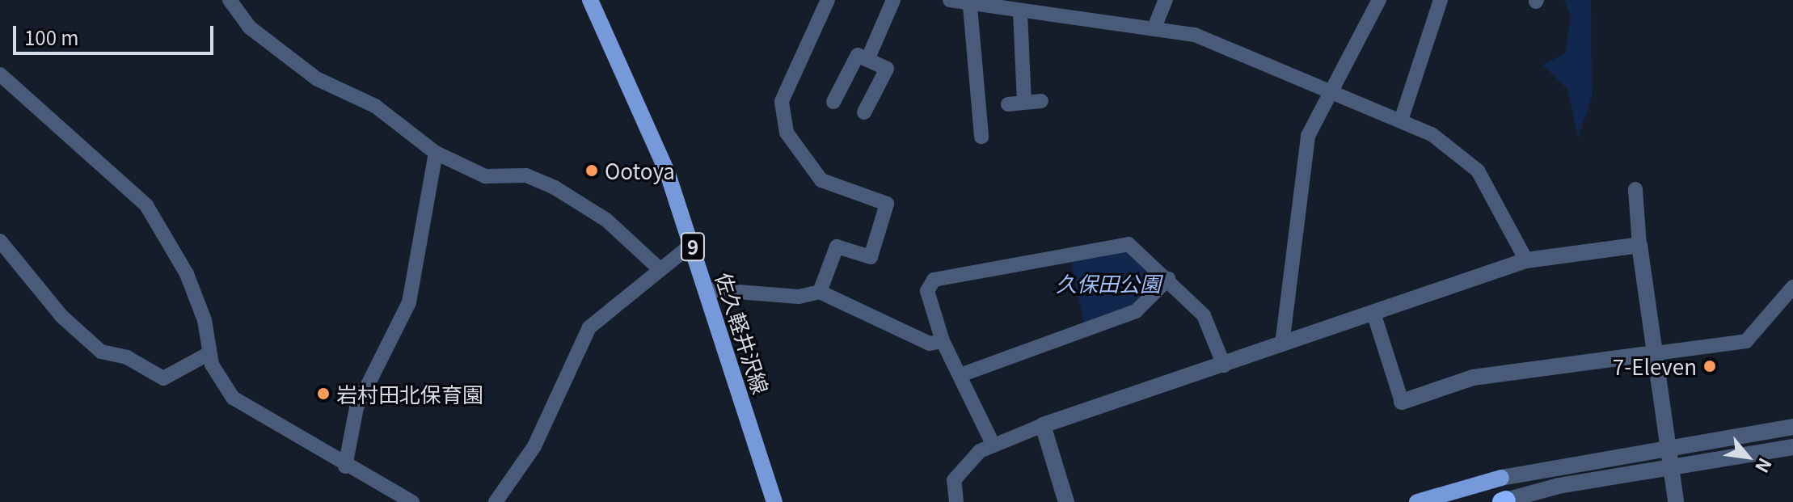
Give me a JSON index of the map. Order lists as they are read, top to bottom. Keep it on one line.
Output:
{"streets":{"main road":["9","佐久軽井沢線"]},"parks":["久保田公園"],"places":["Ootoya","7-Eleven","岩村田北保育園"],"scale_bar":"100 m","north":"bottom right"}
